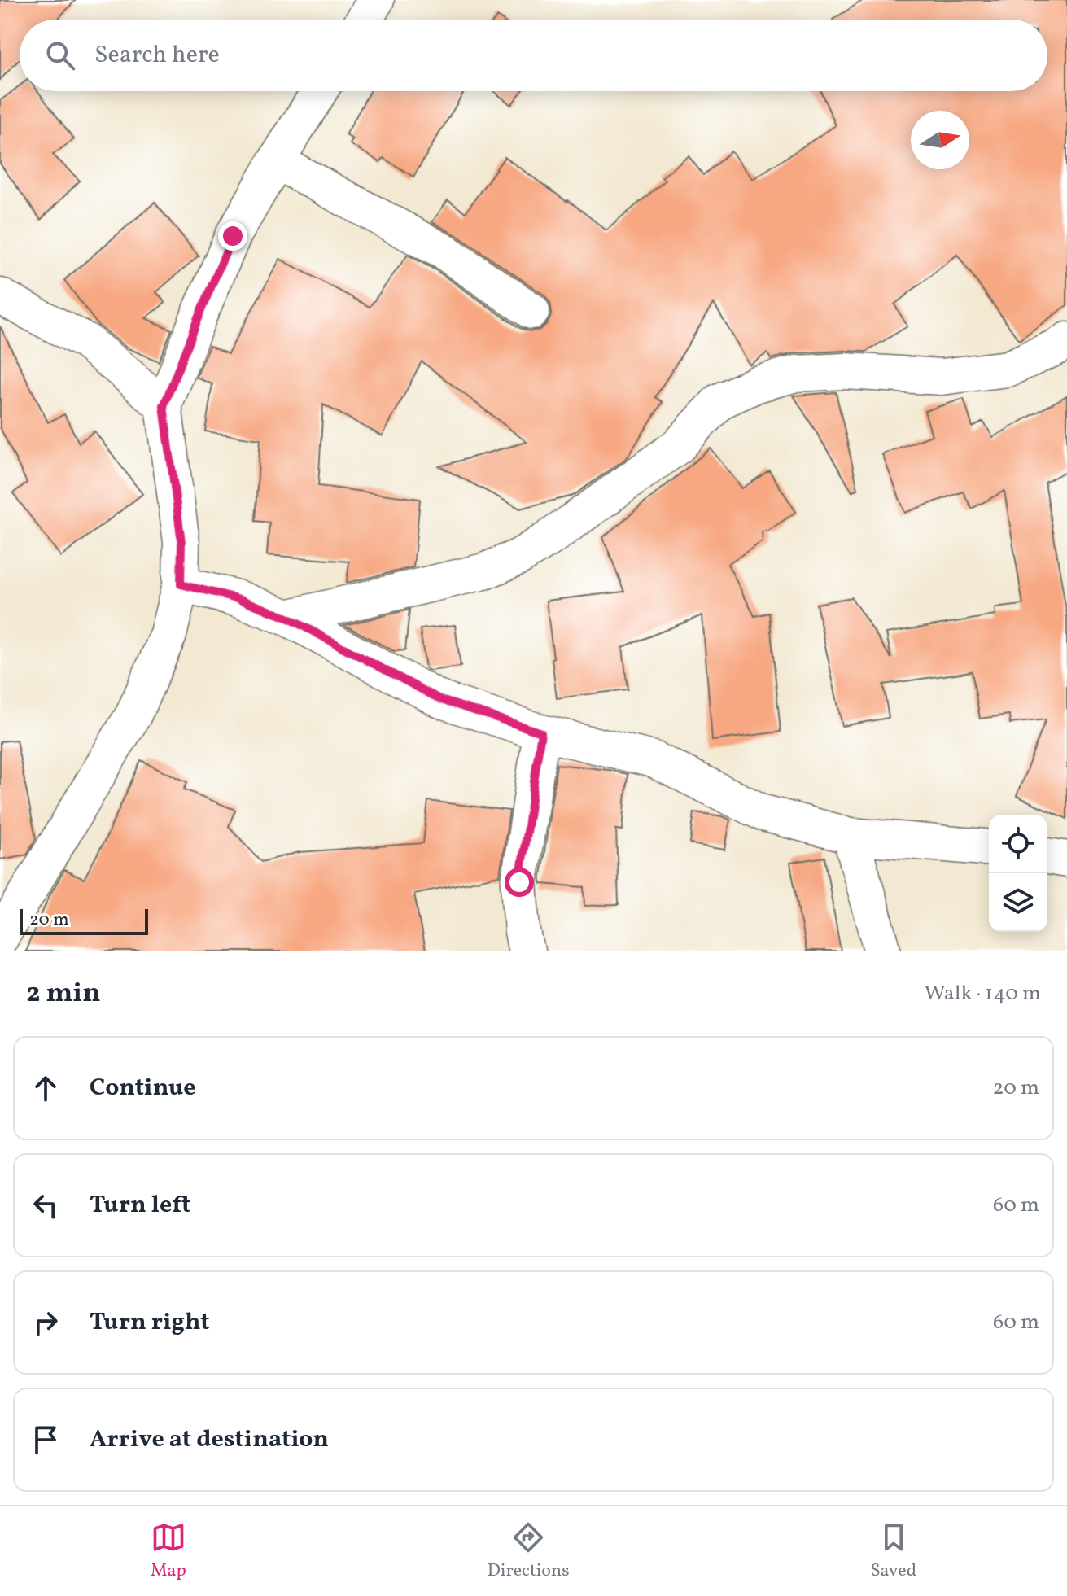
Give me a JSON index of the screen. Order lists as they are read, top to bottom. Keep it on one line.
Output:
{"scale_bar":"20 m","north":"right","page":{"search":"Search here","scale":"20 m","heading":["2 min","Walk · 140 m"],"list":[["Continue","20 m"],["Turn left","60 m"],["Turn right","60 m"],"Arrive at destination"],"nav":["Map","Directions","Saved"]}}
